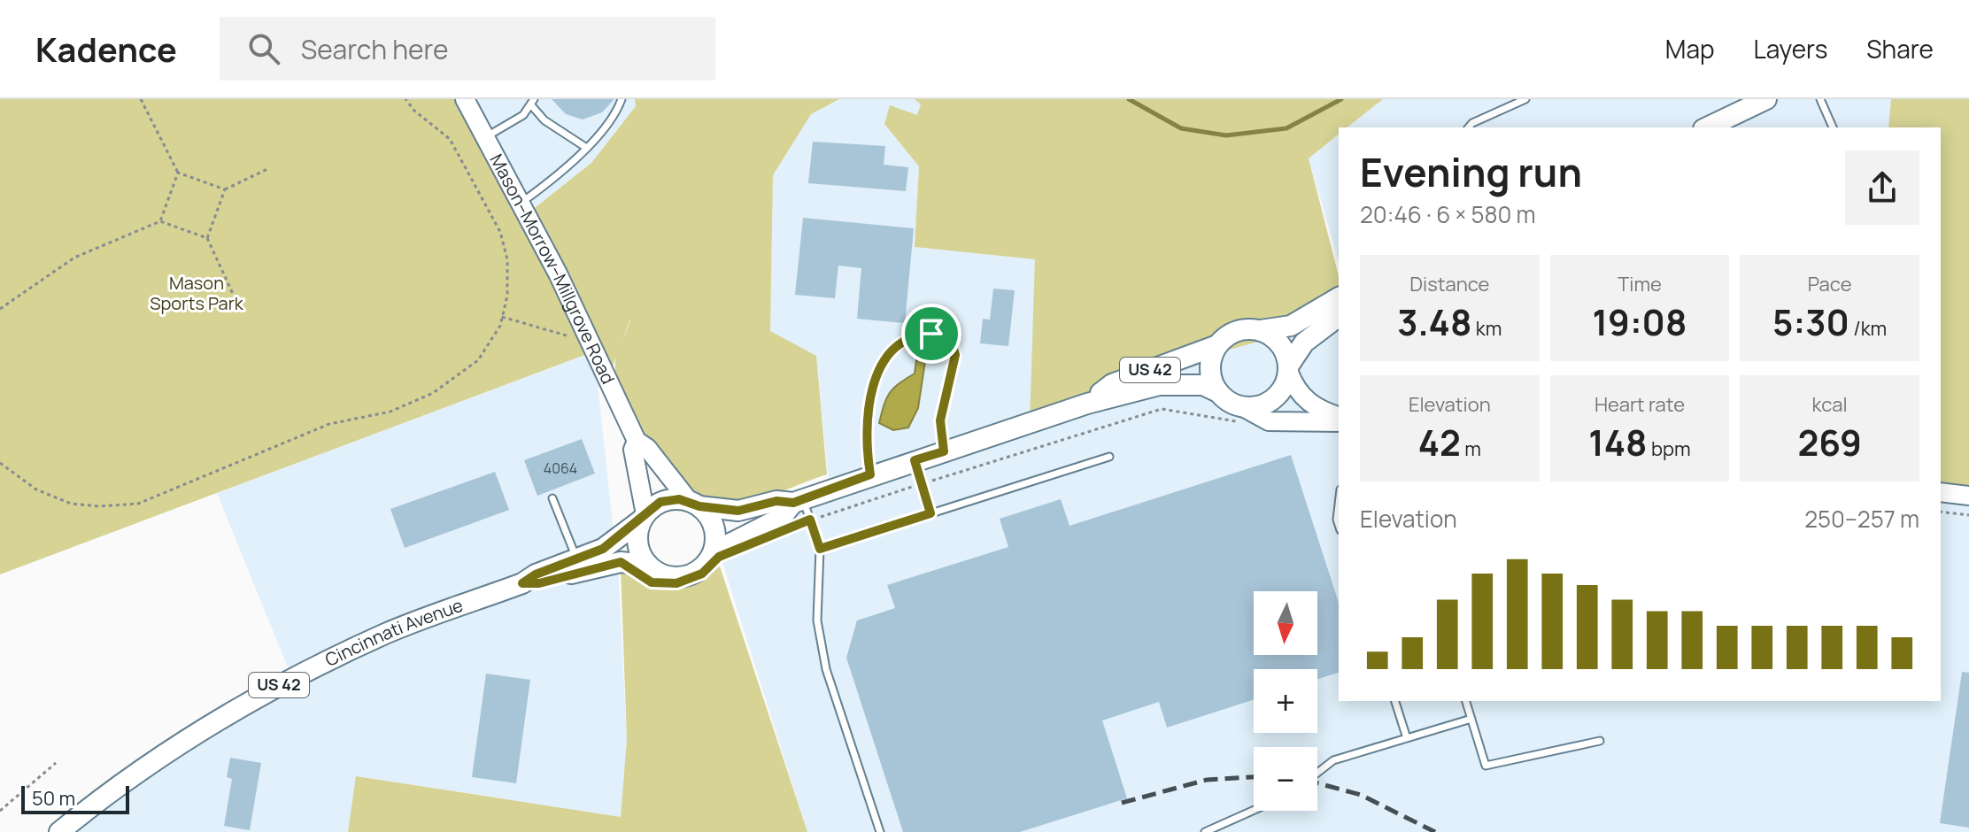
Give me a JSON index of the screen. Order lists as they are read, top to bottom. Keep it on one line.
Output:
{"streets":{"main road":["US 42","Cincinnati Avenue"],"street":["Mason–Morrow–Millgrove Road"]},"crossings":[["Mason–Morrow–Millgrove Road","US 42"],["Mason–Morrow–Millgrove Road","Cincinnati Avenue"],["US 42","Cincinnati Avenue"]],"parks":["Mason Sports Park"],"house_numbers":["4064"],"scale_bar":"50 m","north":"bottom","page":{"header":"Kadence","search":"Search here","nav":["Map","Layers","Share"],"heading":["Evening run","20:46 · 6 × 580 m"],"stats":[["Distance","3.48 km"],["Time","19:08"],["Pace","5:30 /km"],["Elevation","42 m"],["Heart rate","148 bpm"],["kcal","269"]],"chart":["Elevation","250–257 m"],"map_buttons":["+","−"],"scale":"50 m"}}
